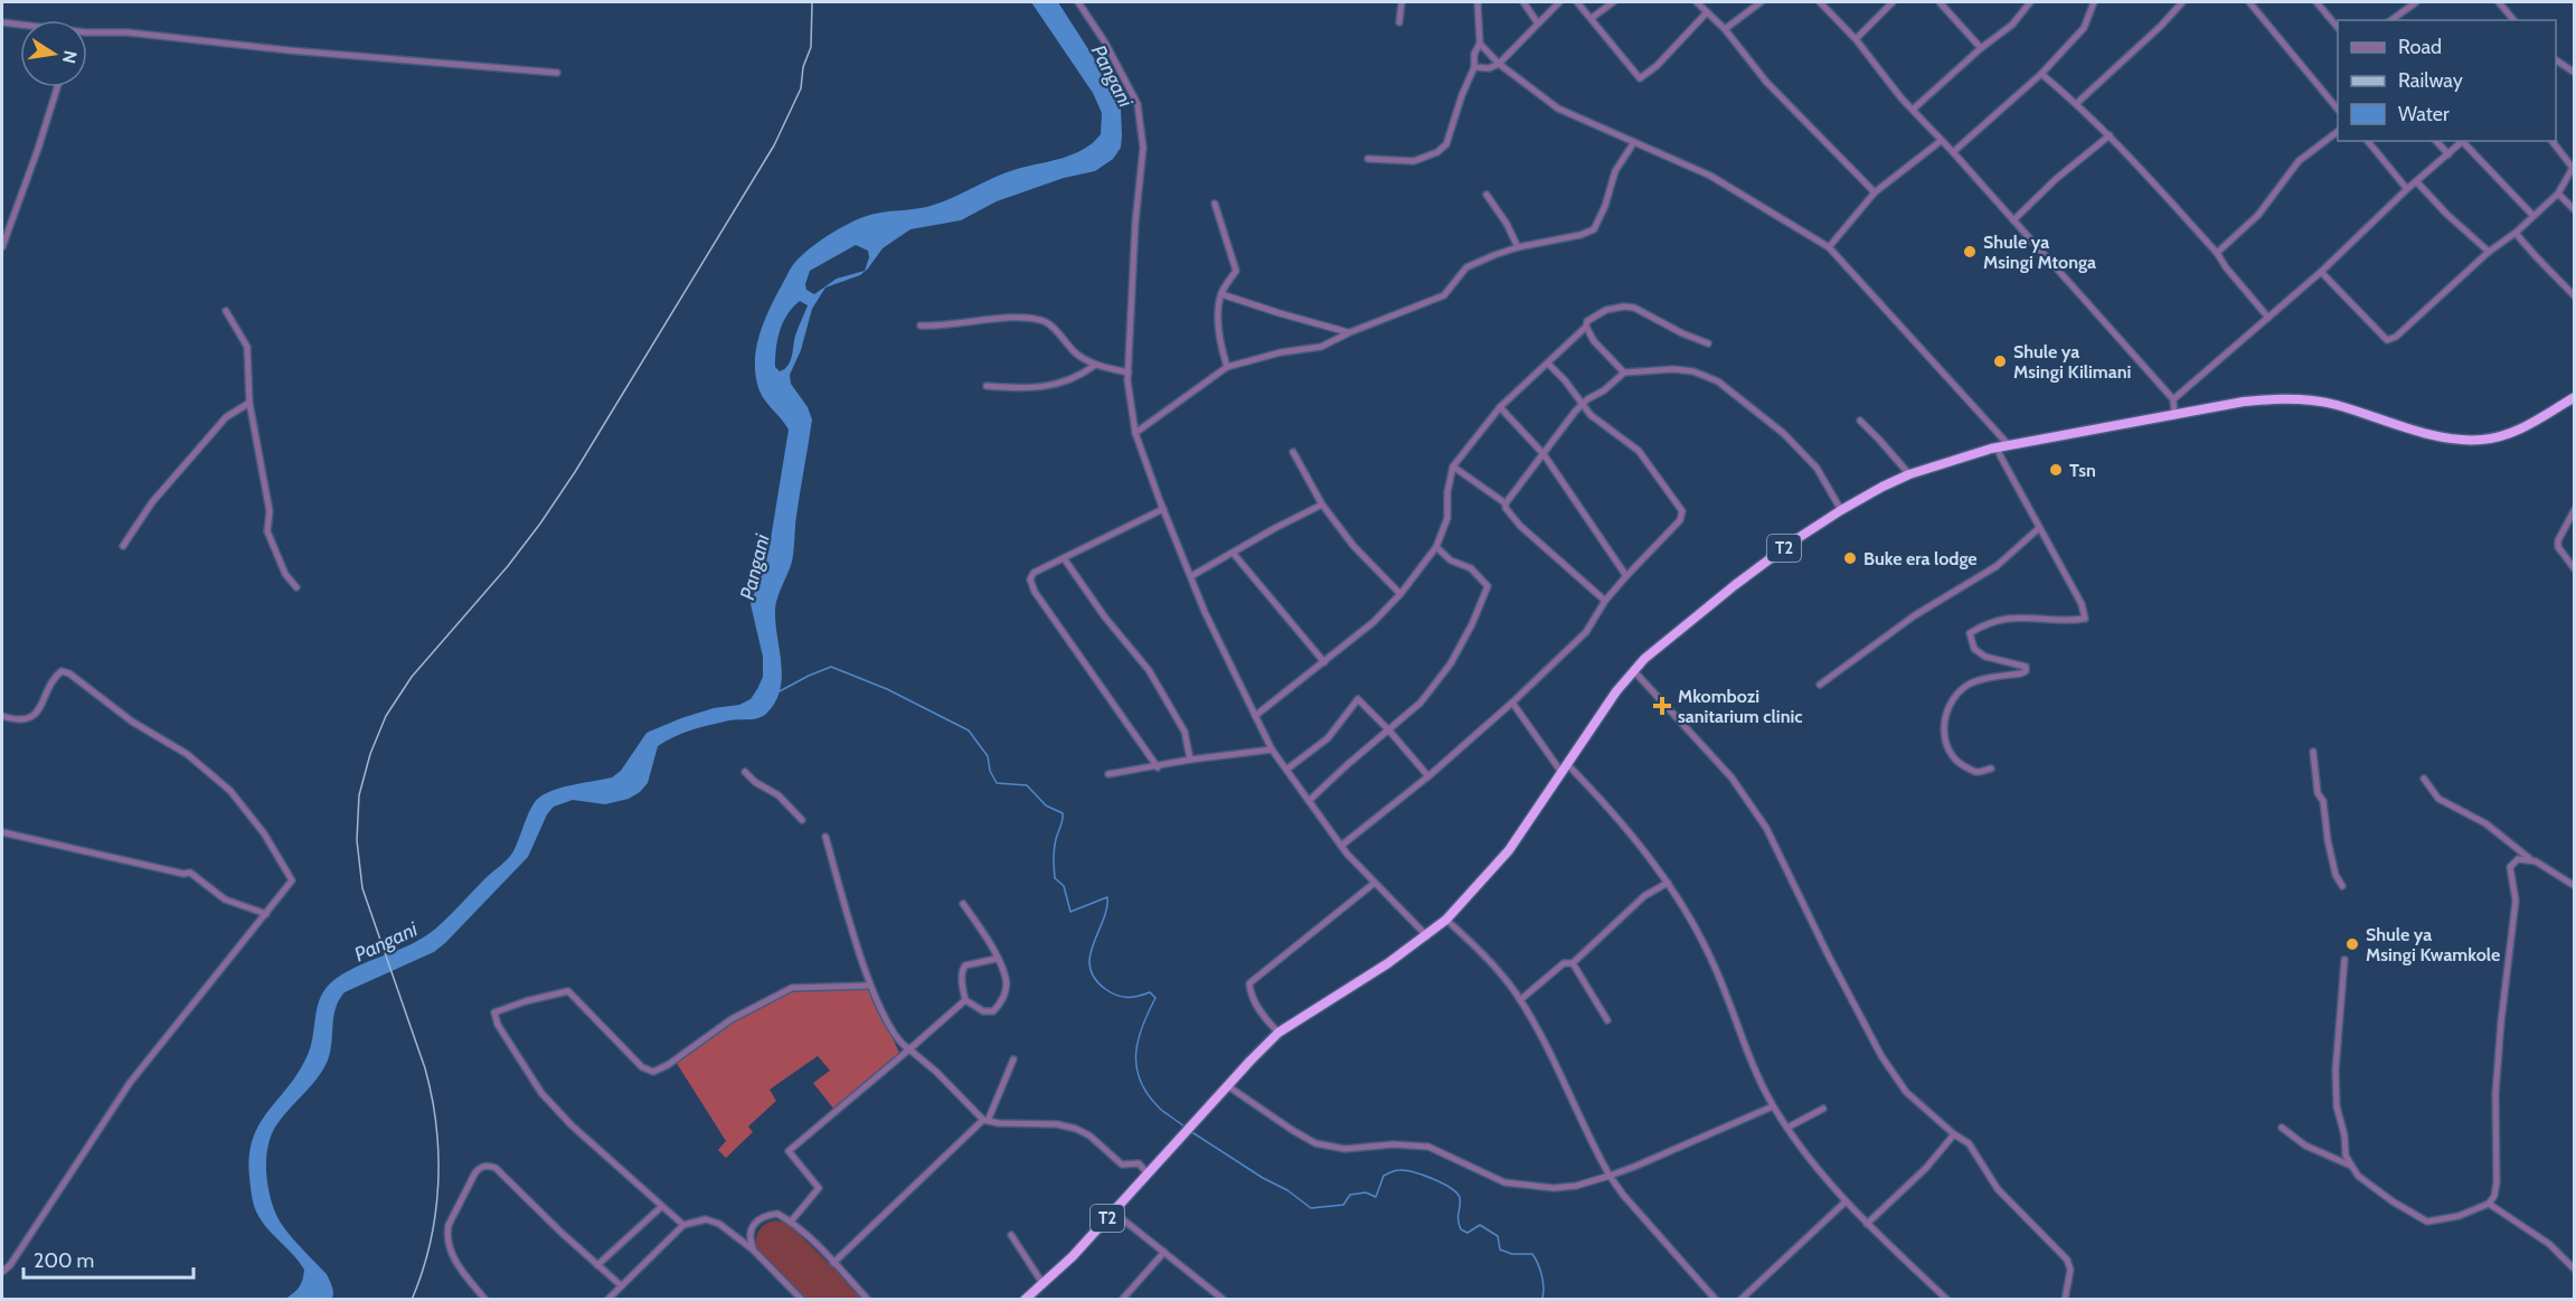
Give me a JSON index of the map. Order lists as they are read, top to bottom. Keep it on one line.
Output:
{"streets":{"highway":["T2"]},"water":["Pangani"],"places":{"other":["Shule ya Msingi Mtonga","Shule ya Msingi Kilimani","Tsn","Buke era lodge","Shule ya Msingi Kwamkole"],"health":["Mkombozi sanitarium clinic"]},"legend":["Road","Railway","Water"],"scale_bar":"200 m","north":"right"}
